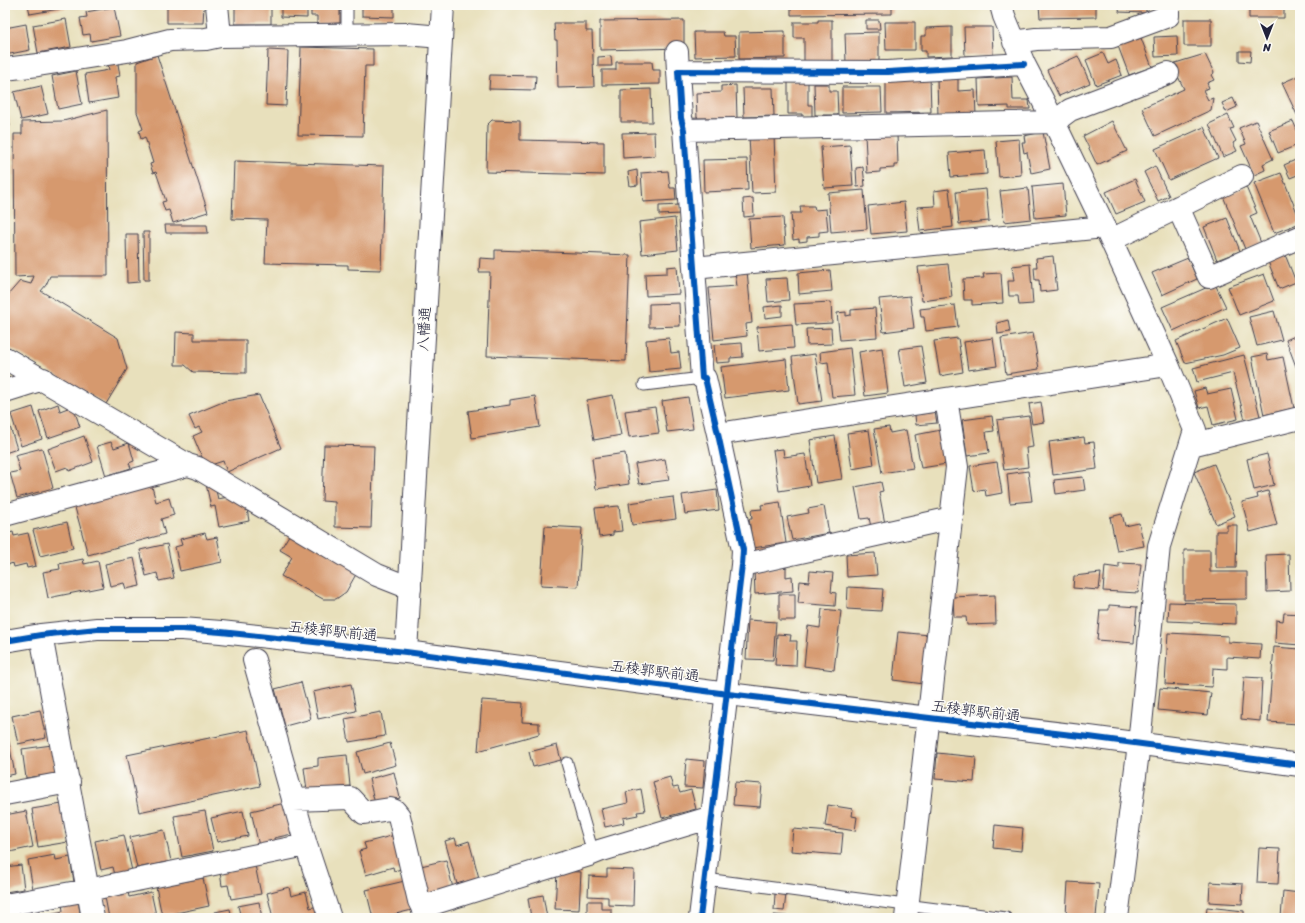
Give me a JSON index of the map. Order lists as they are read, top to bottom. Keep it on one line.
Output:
{"streets":{"street":["八幡通","五稜郭駅前通"]},"crossings":[["八幡通","五稜郭駅前通"]],"north":"bottom"}
